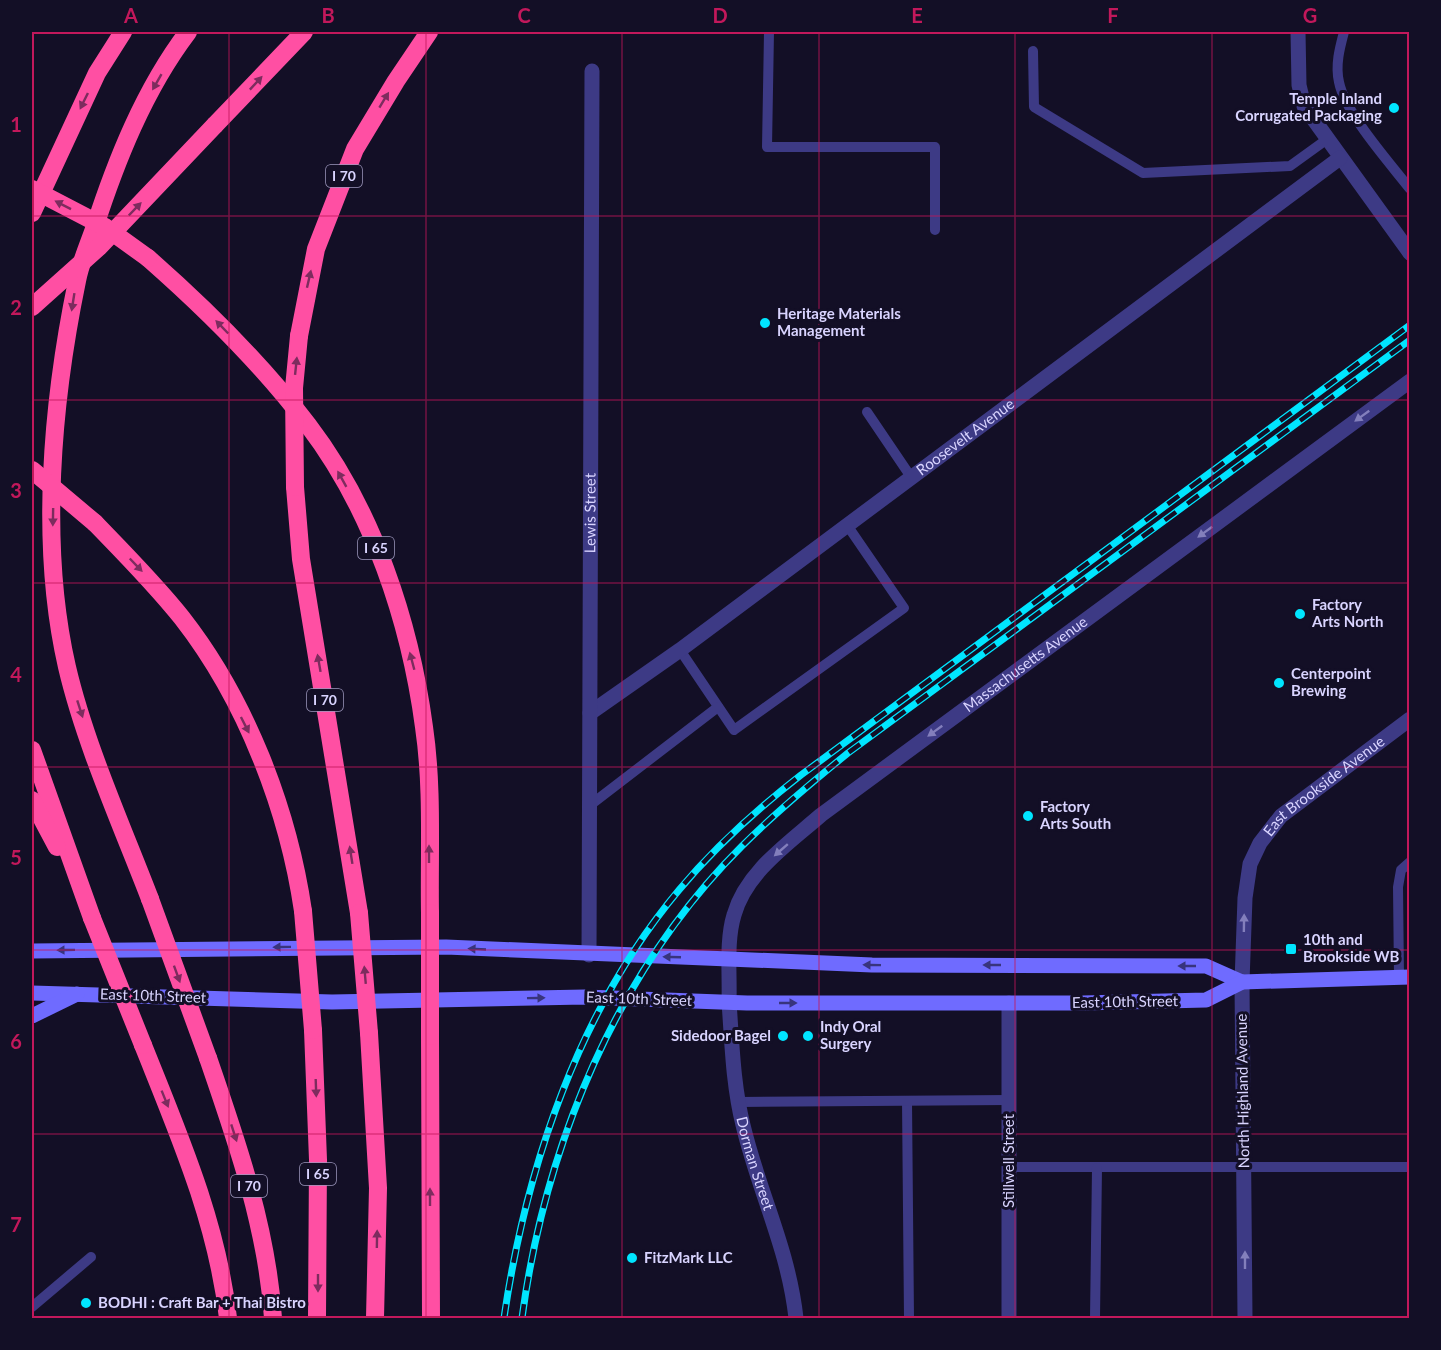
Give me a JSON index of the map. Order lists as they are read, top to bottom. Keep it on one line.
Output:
{"streets":{"highway":["I 70","I 65"],"main road":["East 10th Street"],"street":["Roosevelt Avenue","Lewis Street","Massachusetts Avenue","East Brookside Avenue","North Highland Avenue","Stillwell Street","Dorman Street"]},"crossings":[["Roosevelt Avenue","Lewis Street"],["Lewis Street","East 10th Street"],["Massachusetts Avenue","East 10th Street"],["Massachusetts Avenue","Dorman Street"],["East Brookside Avenue","North Highland Avenue"],["East 10th Street","North Highland Avenue"],["East 10th Street","Stillwell Street"],["East 10th Street","Dorman Street"]],"one_way":["Massachusetts Avenue","North Highland Avenue"],"places":{"other":["Temple Inland Corrugated Packaging","Heritage Materials Management","Factory Arts North","Centerpoint Brewing","Factory Arts South","Sidedoor Bagel","Indy Oral Surgery","FitzMark LLC","BODHI : Craft Bar + Thai Bistro"],"transit":["10th and Brookside WB"]},"grid":{"columns":["A","B","C","D","E","F","G"],"rows":["1","2","3","4","5","6","7"]}}
